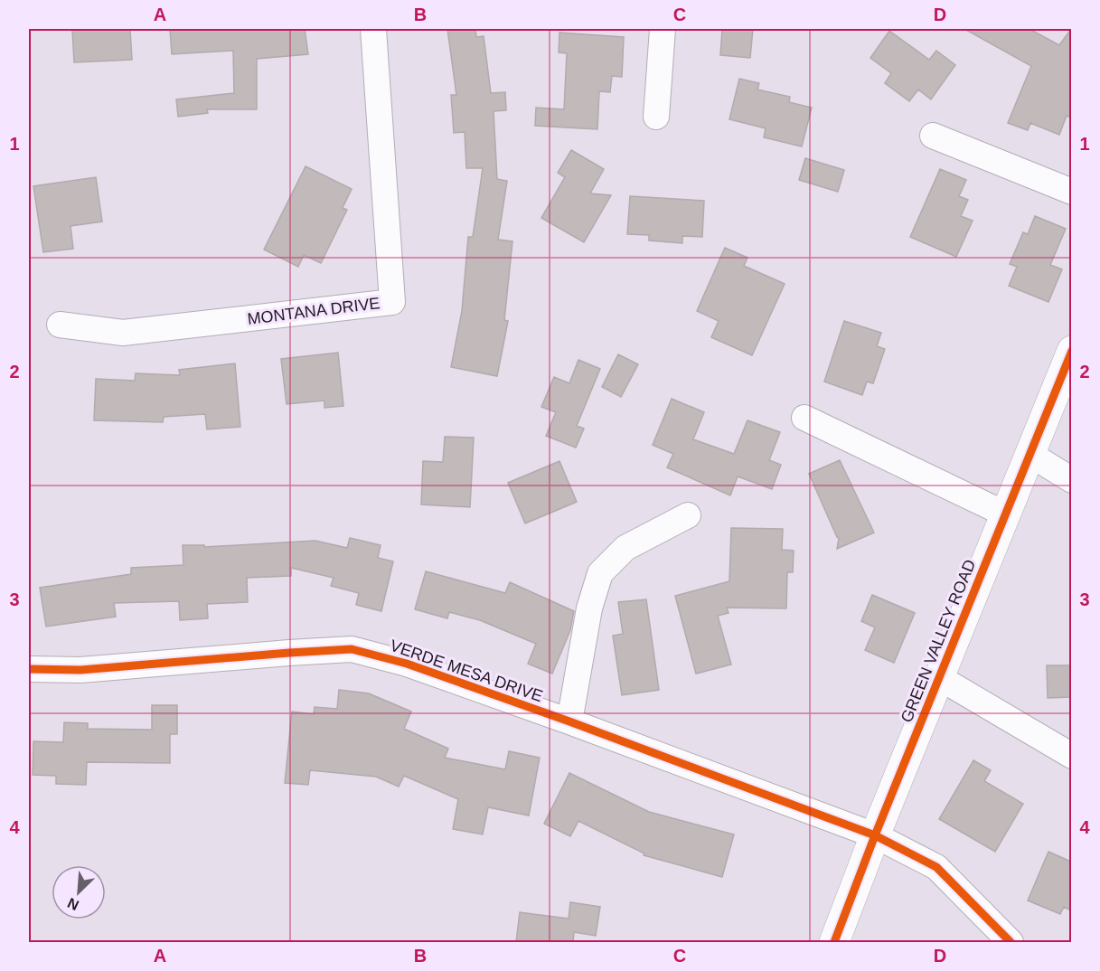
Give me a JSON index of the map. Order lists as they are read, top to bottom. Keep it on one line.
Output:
{"streets":{"street":["MONTANA DRIVE","GREEN VALLEY ROAD","VERDE MESA DRIVE"]},"crossings":[["GREEN VALLEY ROAD","VERDE MESA DRIVE"]],"north":"bottom left","grid":{"columns":["A","B","C","D"],"rows":["1","2","3","4"]}}
